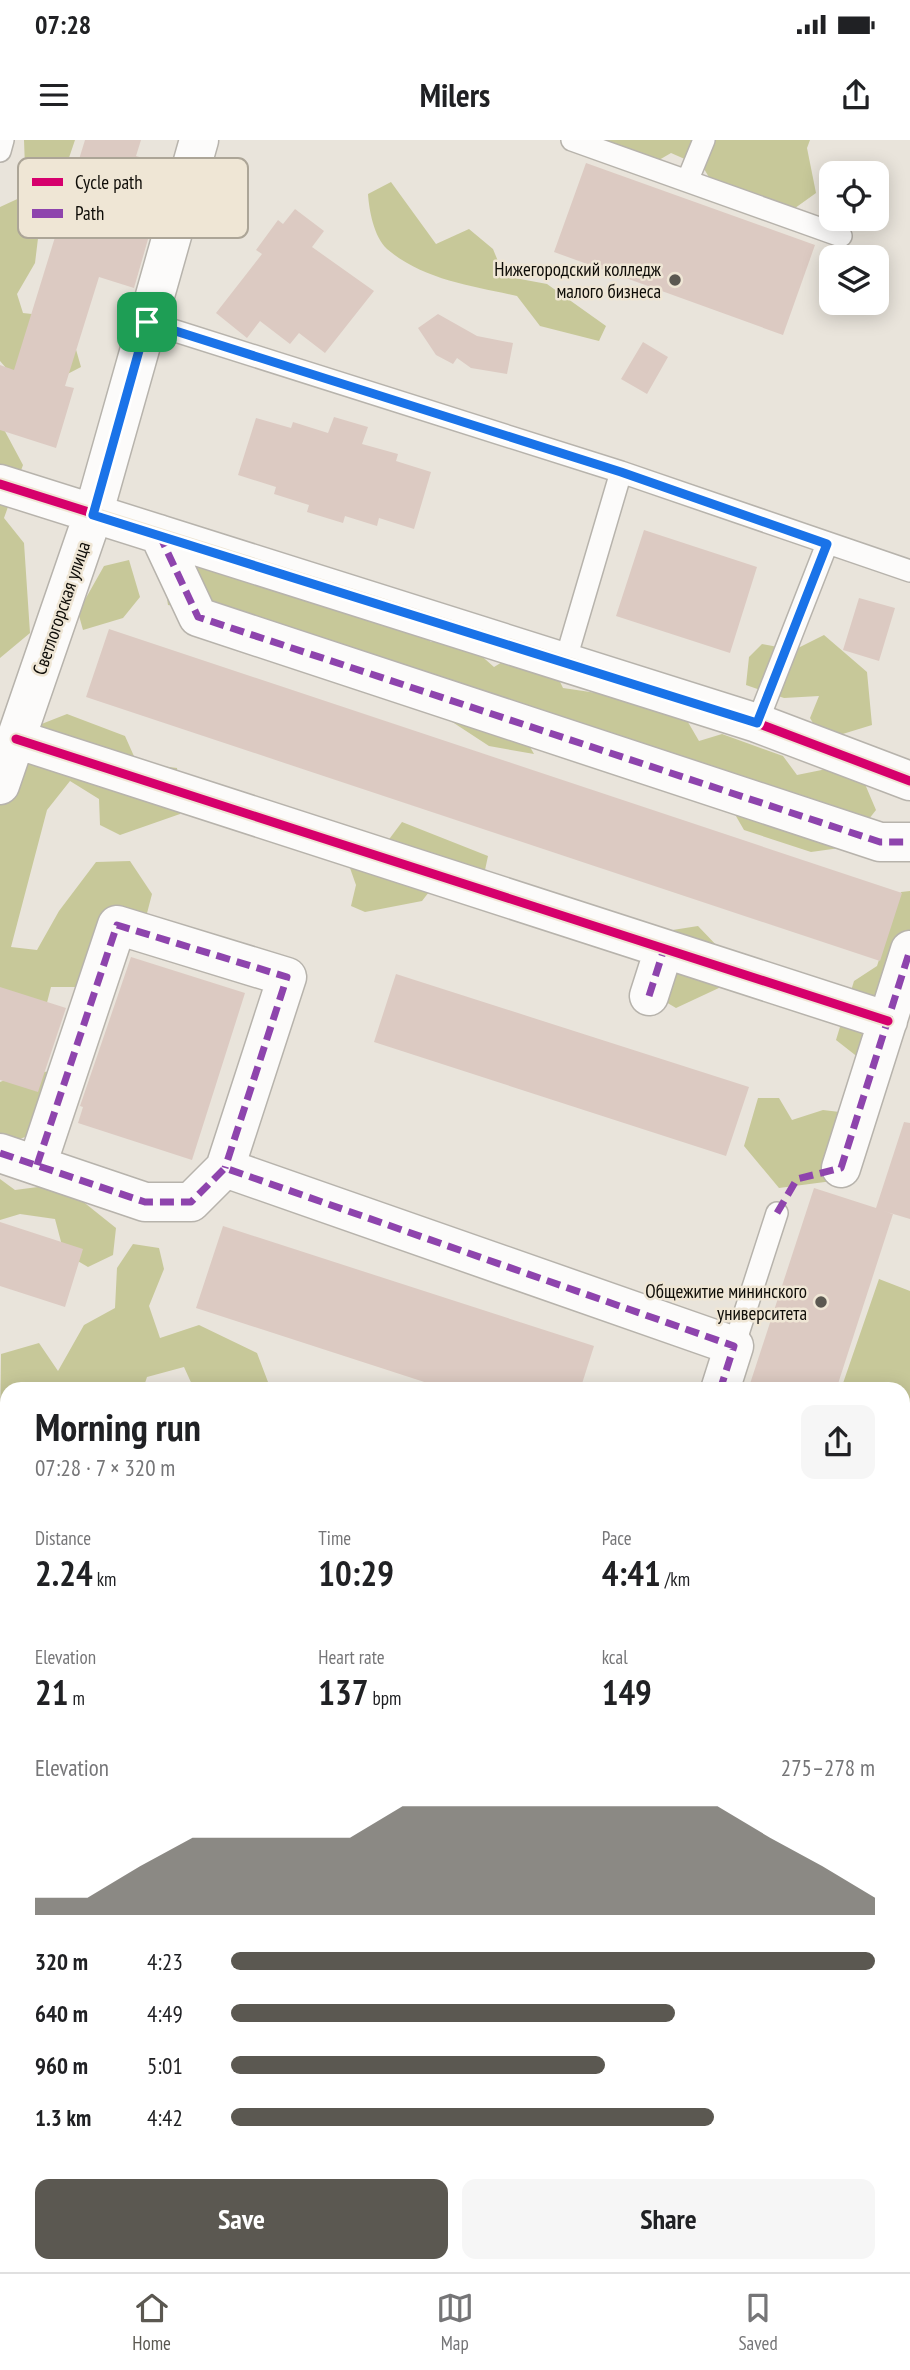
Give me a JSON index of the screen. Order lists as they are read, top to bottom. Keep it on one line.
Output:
{"streets":{"street":["Светлогорская улица"]},"places":["Нижегородский колледж малого бизнеса","Общежитие мининского университета"],"legend":["Cycle path","Path"],"page":{"status":"07:28","header":"Milers","heading":["Morning run","07:28 · 7 × 320 m"],"stats":[["Distance","2.24 km"],["Time","10:29"],["Pace","4:41 /km"],["Elevation","21 m"],["Heart rate","137 bpm"],["kcal","149"]],"chart":["Elevation","275–278 m"],"list":[{"name":"320 m","note":"4:23"},{"name":"640 m","note":"4:49"},{"name":"960 m","note":"5:01"},{"name":"1.3 km","note":"4:42"}],"buttons":["Save","Share"],"tabs":["Home","Map","Saved"]}}
